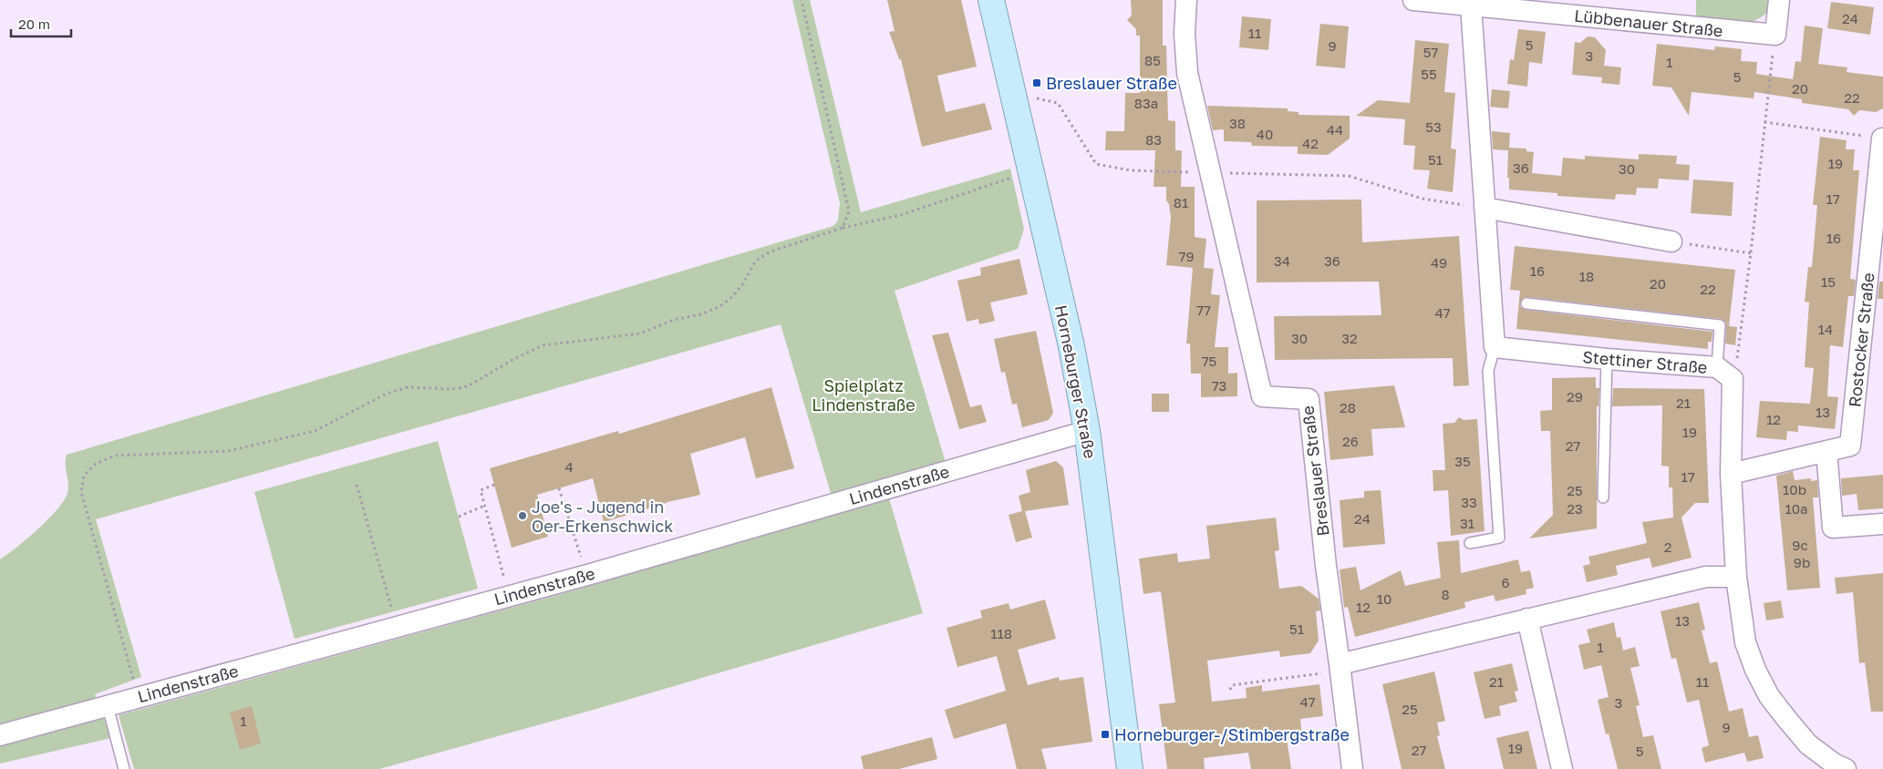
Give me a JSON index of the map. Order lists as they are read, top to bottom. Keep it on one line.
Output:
{"streets":{"main road":["Horneburger Straße"],"street":["Lübbenauer Straße","Rostocker Straße","Stettiner Straße","Breslauer Straße","Lindenstraße"]},"crossings":[["Horneburger Straße","Lindenstraße"]],"parks":["Spielplatz Lindenstraße"],"places":{"transit":["Breslauer Straße","Horneburger-/Stimbergstraße"],"other":["Joe's - Jugend in Oer-Erkenschwick"]},"house_numbers":["24","11","5","9","57","3","85","1","55","5","20","22","83a","38","53","44","40","83","42","51","19","36","30","17","81","16","79","34","36","49","16","18","15","20","22","77","47","14","30","32","75","73","29","21","28","13","12","19","26","27","35","4","17","10b","25","33","23","10a","24","31","9c","2","9b","6","8","10","12","13","51","118","1","21","11","47","3","25","1","9","19","27","5"],"scale_bar":"20 m"}
